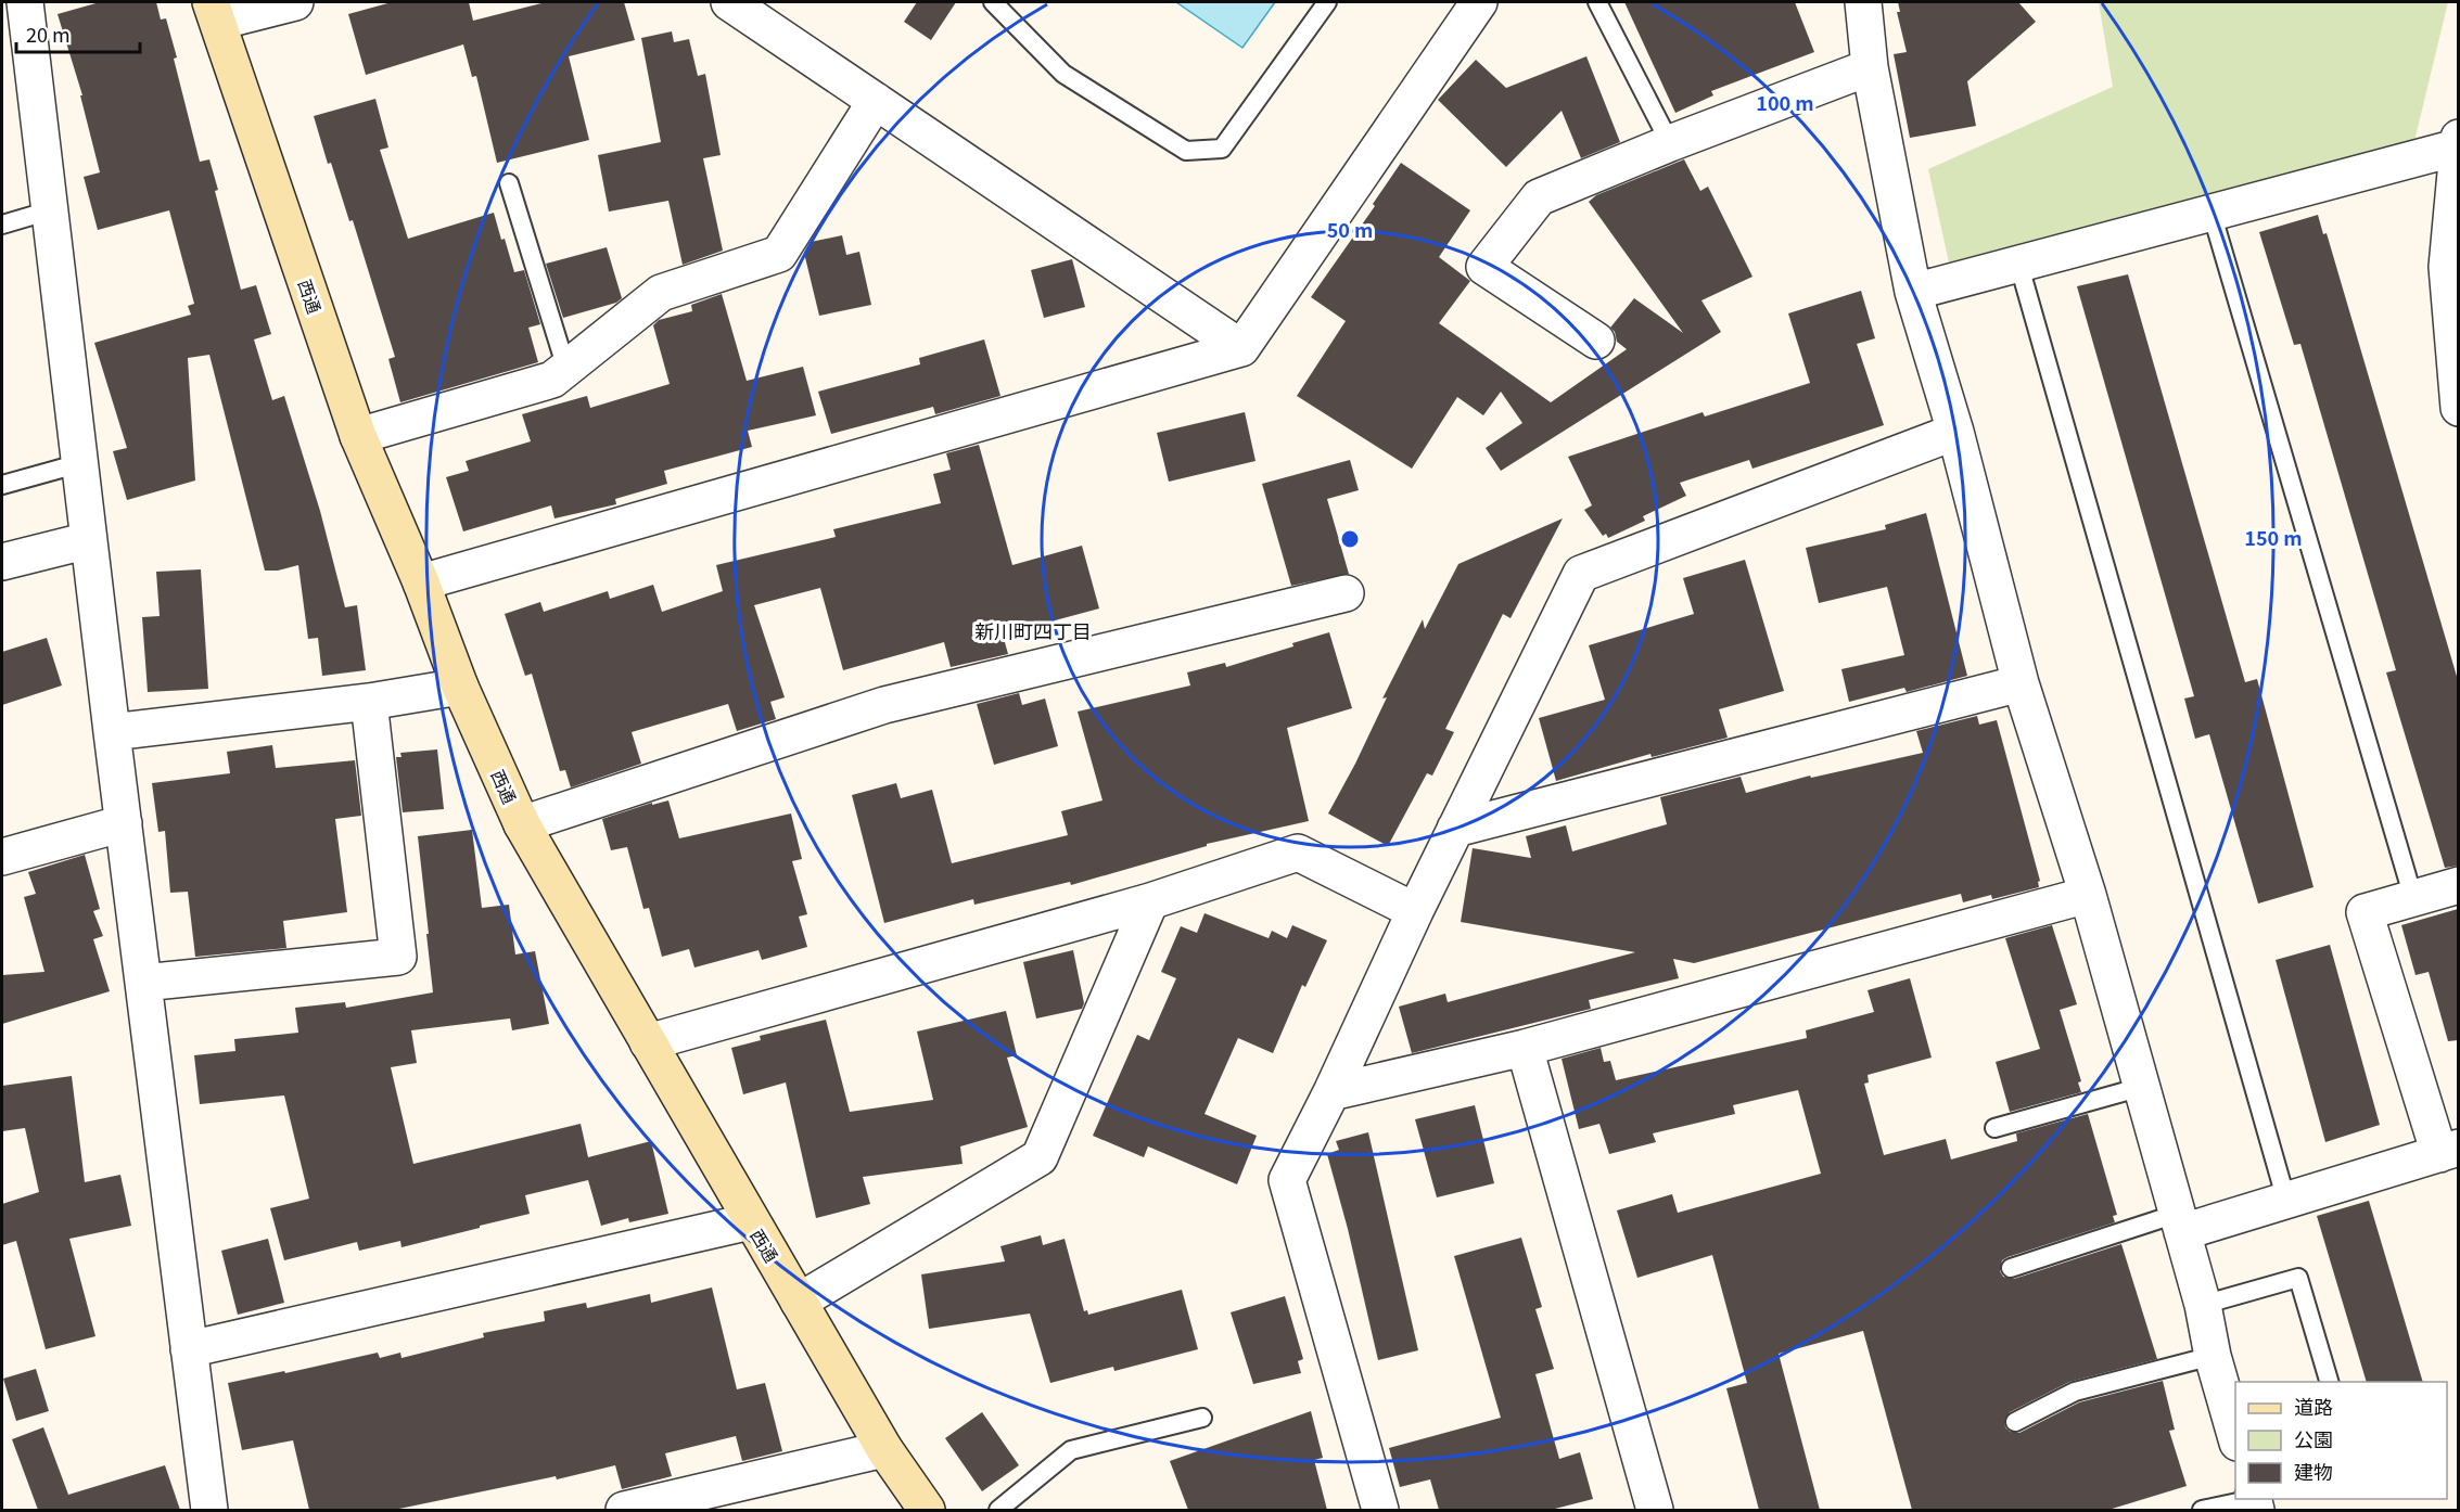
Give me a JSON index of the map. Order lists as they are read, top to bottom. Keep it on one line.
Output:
{"streets":{"street":["西通"]},"districts":["新川町四丁目"],"legend":["道路","公園","建物"],"scale_bar":"20 m","rings":["100 m","50 m","150 m"]}
